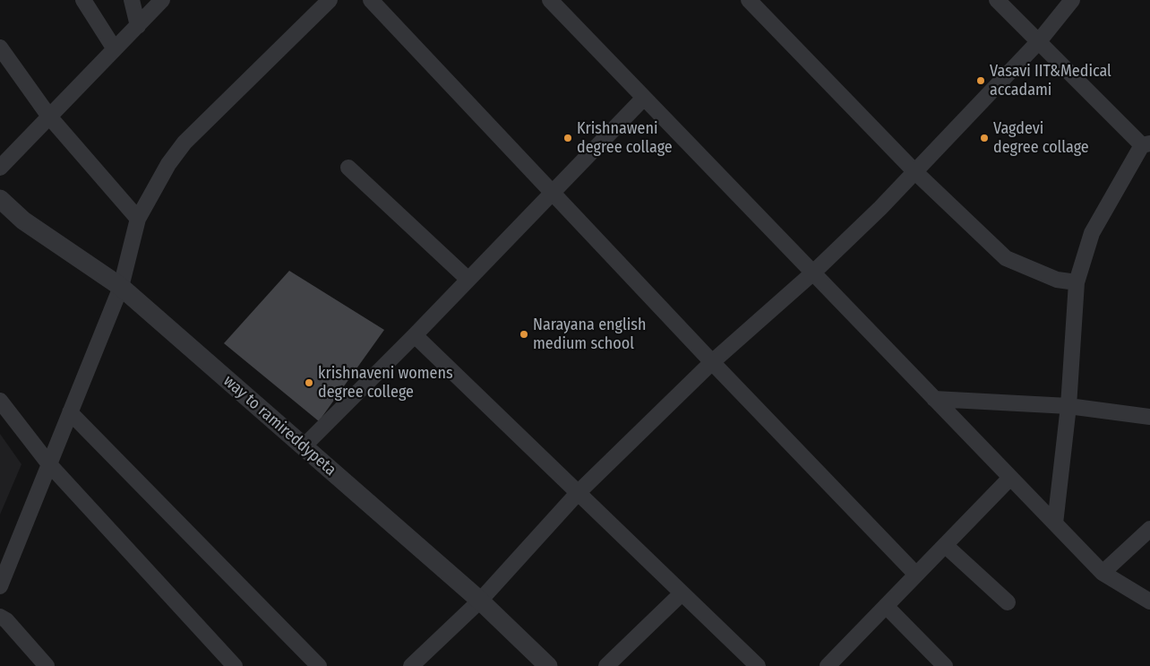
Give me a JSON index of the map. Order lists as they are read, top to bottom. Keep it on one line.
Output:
{"streets":{"street":["way to ramireddypeta"]},"places":["Vasavi IIT&Medical accadami","Krishnaweni degree collage","Vagdevi degree collage","Narayana english medium school","krishnaveni womens degree college"]}
